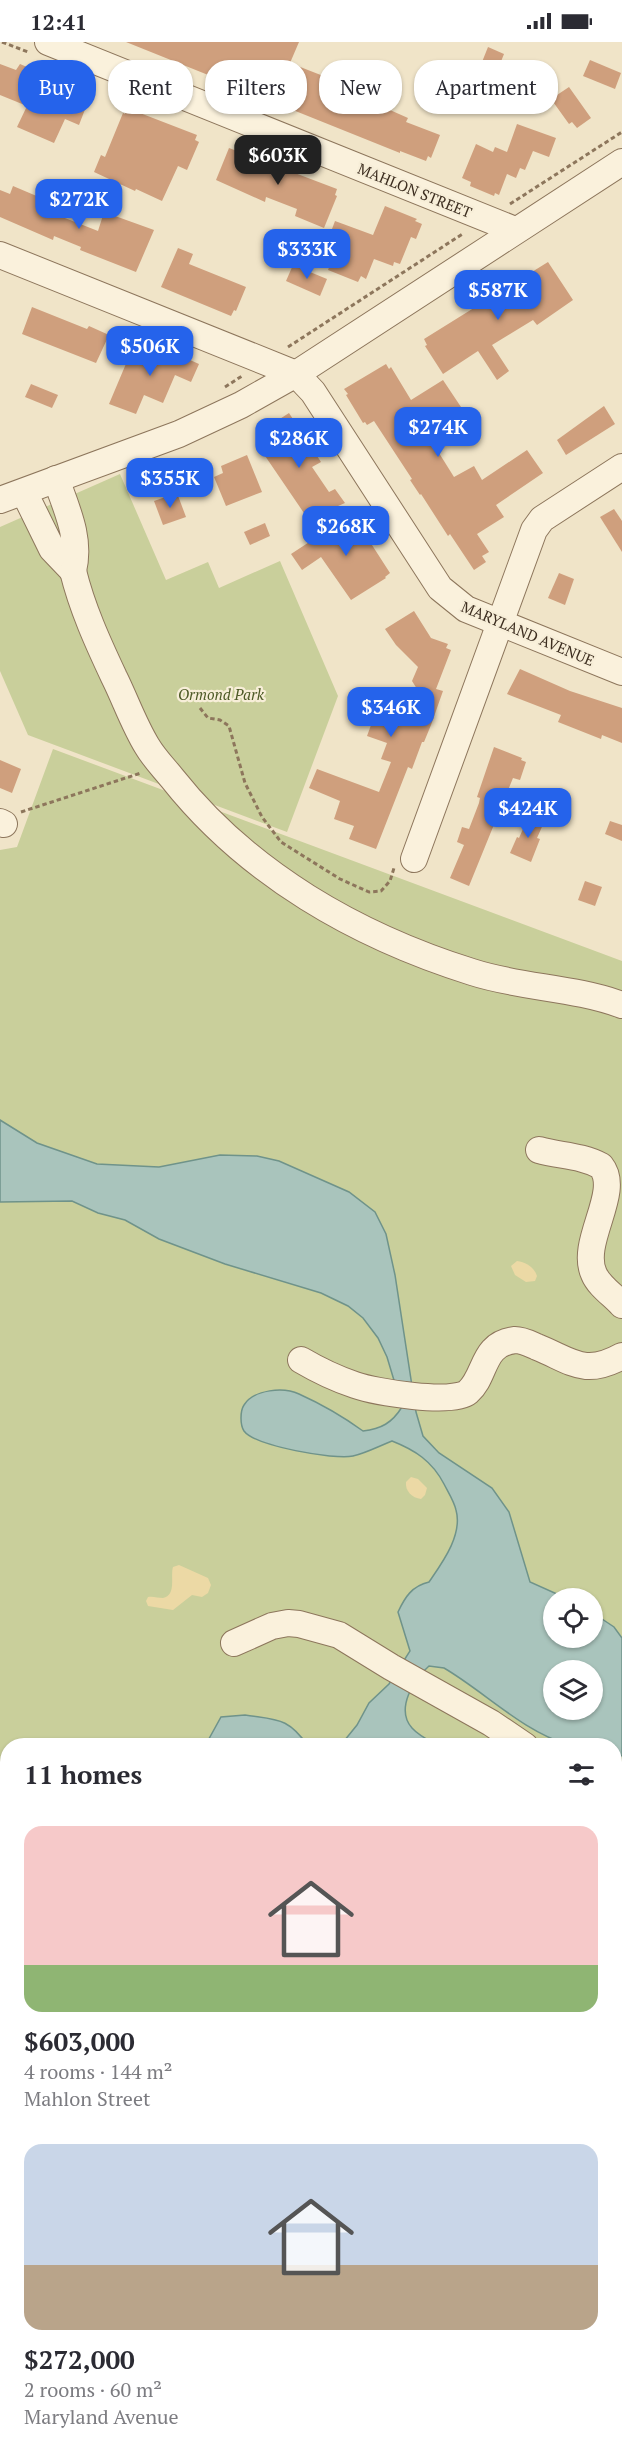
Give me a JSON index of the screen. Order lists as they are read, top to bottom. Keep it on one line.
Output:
{"streets":{"street":["MAHLON STREET","MARYLAND AVENUE"]},"parks":["Ormond Park"],"page":{"status":"12:41","chip":["Buy","Rent","Filters","New","Apartment"],"price":["$603K","$272K","$333K","$587K","$506K","$274K","$286K","$355K","$268K","$346K","$424K"],"heading":"11 homes","list":[{"name":"$603,000","note":"4 rooms · 144 m² · Mahlon Street"},{"name":"$272,000","note":"2 rooms · 60 m² · Maryland Avenue"}]}}
